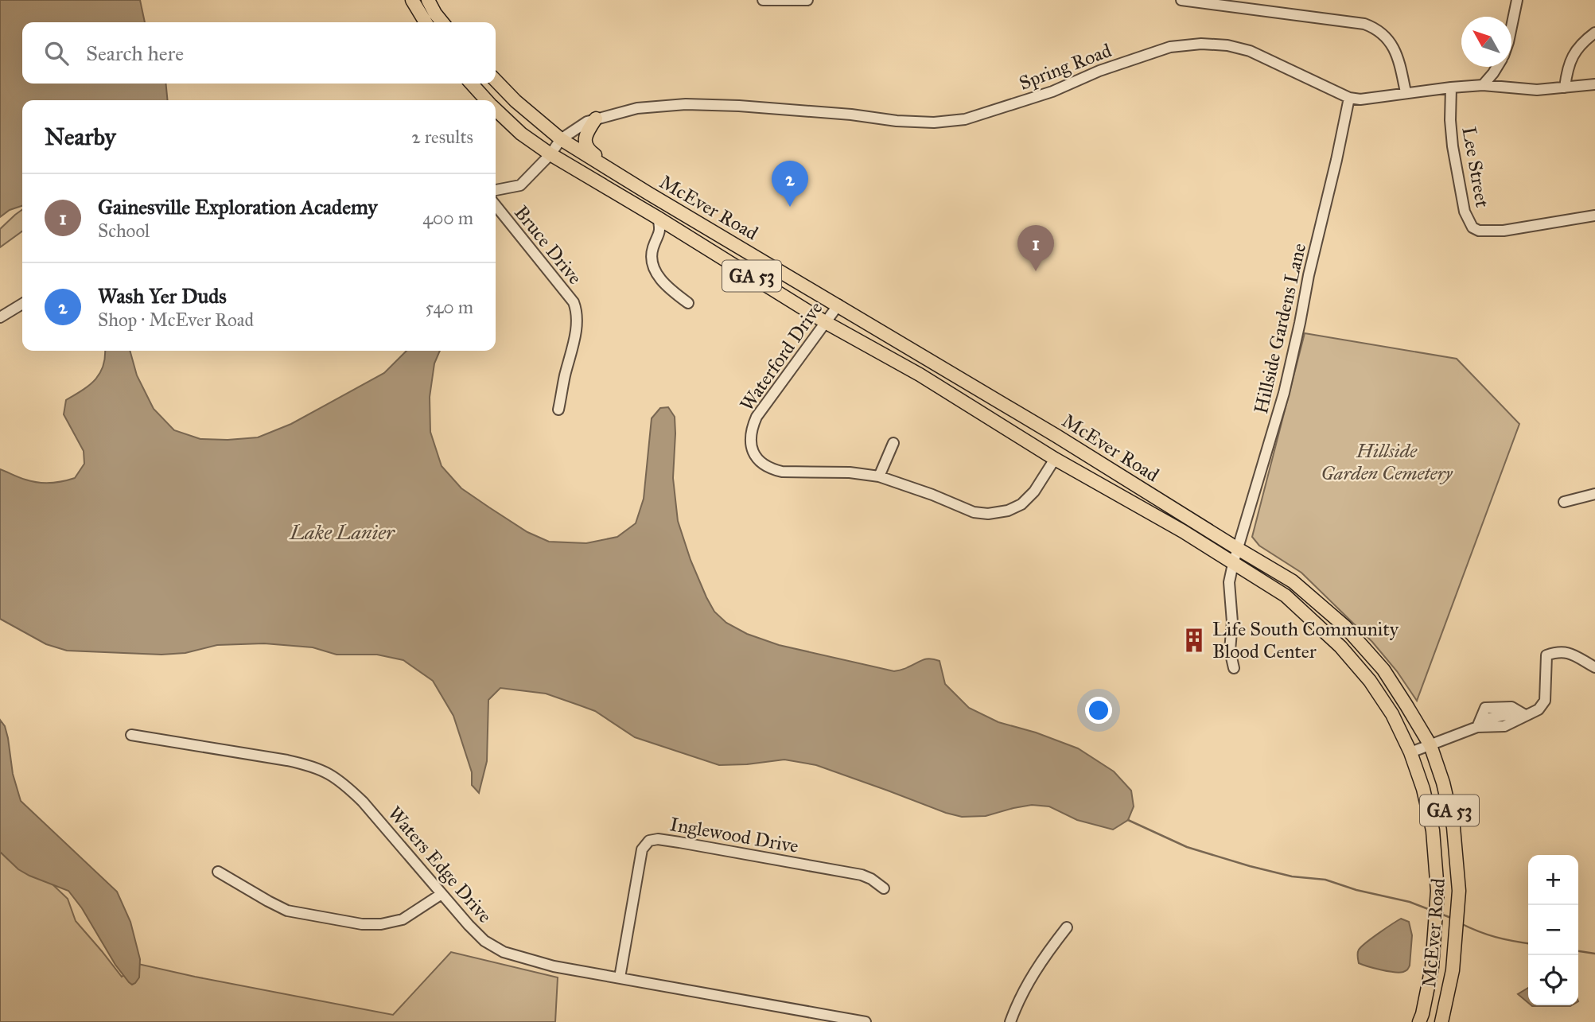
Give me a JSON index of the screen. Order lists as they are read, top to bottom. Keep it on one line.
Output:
{"streets":{"main road":["McEver Road","GA 53"],"street":["Spring Road","Lee Street","Bruce Drive","Hillside Gardens Lane","Waterford Drive","Inglewood Drive","Waters Edge Drive"]},"crossings":[["Spring Road","Lee Street"],["Spring Road","McEver Road"],["Spring Road","Hillside Gardens Lane"],["McEver Road","Hillside Gardens Lane"],["McEver Road","Waterford Drive"],["Inglewood Drive","Waters Edge Drive"]],"water":["Lake Lanier"],"parks":["Hillside Garden Cemetery"],"places":{"building":["Life South Community Blood Center"]},"north":"top left","page":{"search":"Search here","heading":["Nearby","2 results"],"pins":["2","1"],"list":[{"mark":"1","name":"Gainesville Exploration Academy","note":"School","value":"400 m"},{"mark":"2","name":"Wash Yer Duds","note":"Shop · McEver Road","value":"540 m"}],"map_buttons":["+","−"]}}
